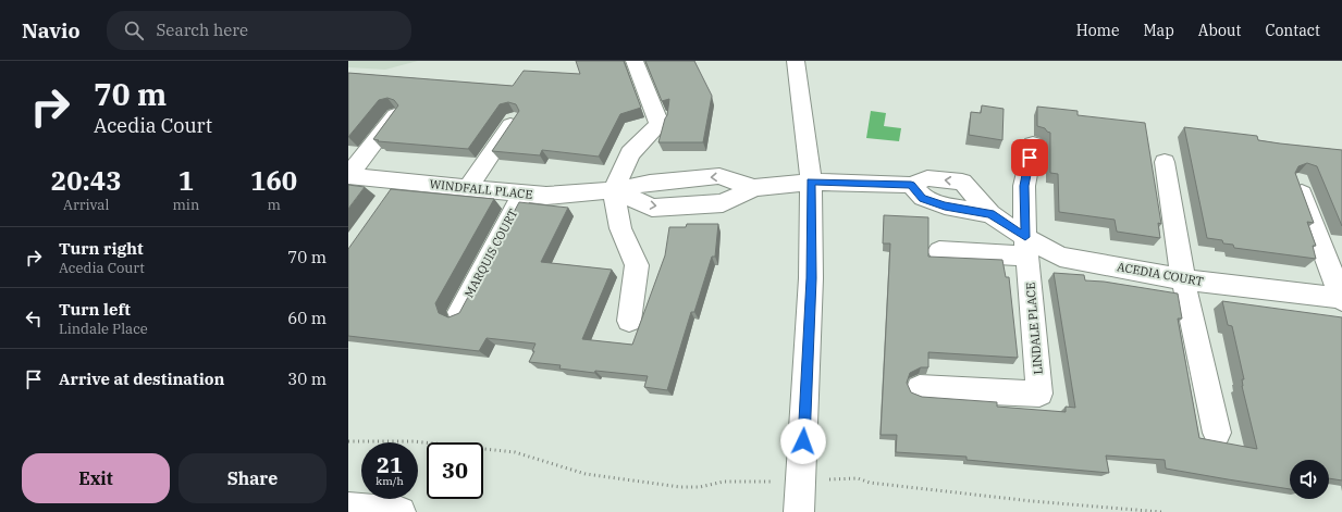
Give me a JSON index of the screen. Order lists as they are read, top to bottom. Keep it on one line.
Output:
{"streets":{"street":["WINDFALL PLACE","MARQUIS COURT","ACEDIA COURT","LINDALE PLACE"]},"crossings":[["WINDFALL PLACE","MARQUIS COURT"],["WINDFALL PLACE","ACEDIA COURT"],["ACEDIA COURT","LINDALE PLACE"]],"page":{"header":"Navio","search":"Search here","nav":["Home","Map","About","Contact"],"turn":["70 m","Acedia Court"],"eta":["20:43","Arrival","1","min","160","m"],"list":[{"name":"Turn right","note":"Acedia Court","value":"70 m"},{"name":"Turn left","note":"Lindale Place","value":"60 m"},{"name":"Arrive at destination","value":"30 m"}],"speed":"21 km/h","limit":"30","buttons":["Exit","Share"]}}
